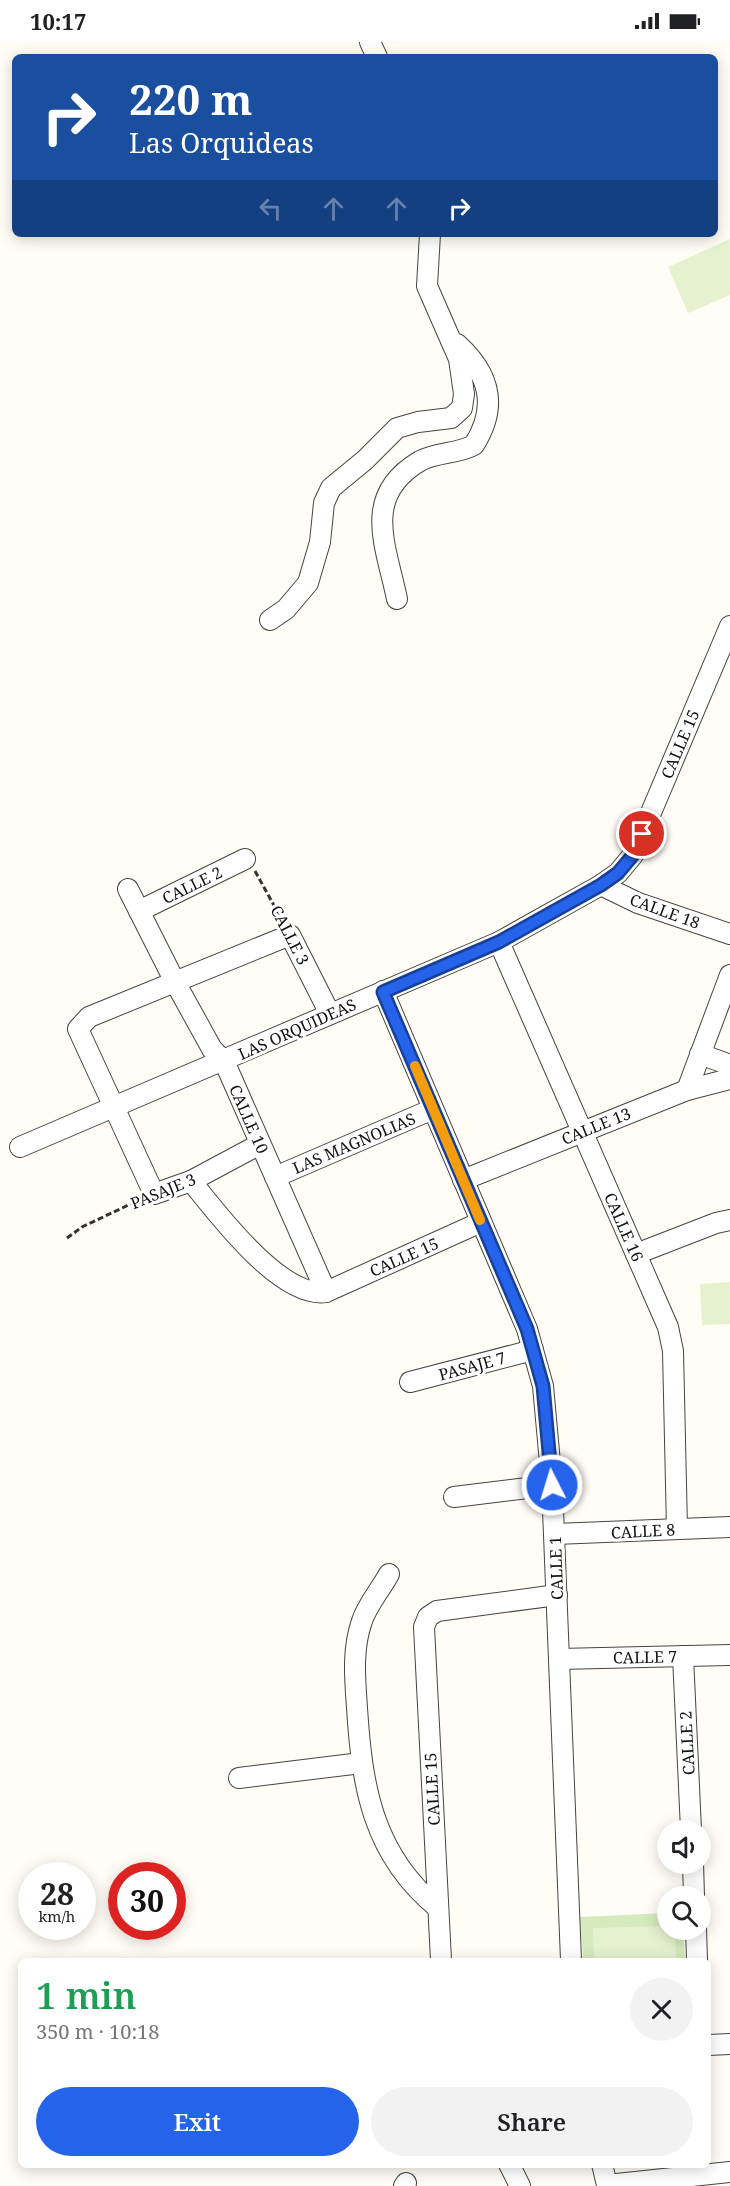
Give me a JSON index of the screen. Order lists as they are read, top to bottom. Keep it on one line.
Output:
{"streets":{"street":["CALLE 15","CALLE 2","CALLE 18","CALLE 3","LAS ORQUIDEAS","CALLE 10","CALLE 13","LAS MAGNOLIAS","PASAJE 3","CALLE 16","PASAJE 7","CALLE 8","CALLE 1","CALLE 7"]},"crossings":[["CALLE 15","CALLE 18"],["CALLE 15","LAS ORQUIDEAS"],["CALLE 15","CALLE 10"],["CALLE 15","CALLE 1"],["CALLE 2","CALLE 3"],["CALLE 2","CALLE 10"],["CALLE 2","CALLE 7"],["CALLE 18","LAS ORQUIDEAS"],["CALLE 3","LAS ORQUIDEAS"],["LAS ORQUIDEAS","CALLE 10"],["LAS ORQUIDEAS","CALLE 16"],["LAS ORQUIDEAS","CALLE 1"],["CALLE 10","LAS MAGNOLIAS"],["CALLE 10","PASAJE 3"],["CALLE 13","CALLE 16"],["CALLE 13","CALLE 1"],["LAS MAGNOLIAS","CALLE 1"],["CALLE 16","CALLE 8"],["PASAJE 7","CALLE 1"],["CALLE 8","CALLE 1"],["CALLE 1","CALLE 7"]],"page":{"status":"10:17","turn":["220 m","Las Orquideas"],"speed":"28 km/h","limit":"30","heading":["1 min","350 m · 10:18"],"buttons":["Exit","Share"]}}
